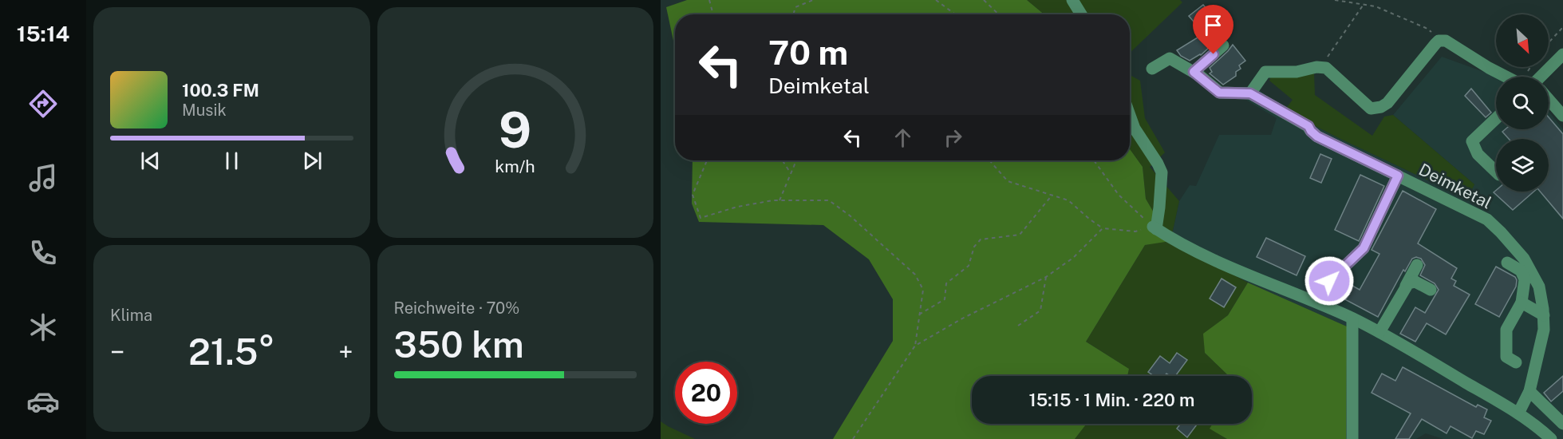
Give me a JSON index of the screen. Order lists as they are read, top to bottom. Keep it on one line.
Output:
{"streets":{"street":["Deimketal"]},"north":"bottom right","page":{"tabs":"15:14","turn":["70 m","Deimketal"],"song":["100.3 FM","Musik"],"tile":["Klima",["Reichweite · 70%","350 km"]],"heat":["−","21.5°","+"],"limit":"20","trip":"15:15 · 1 Min. · 220 m","gauge":["9","km/h"]}}
